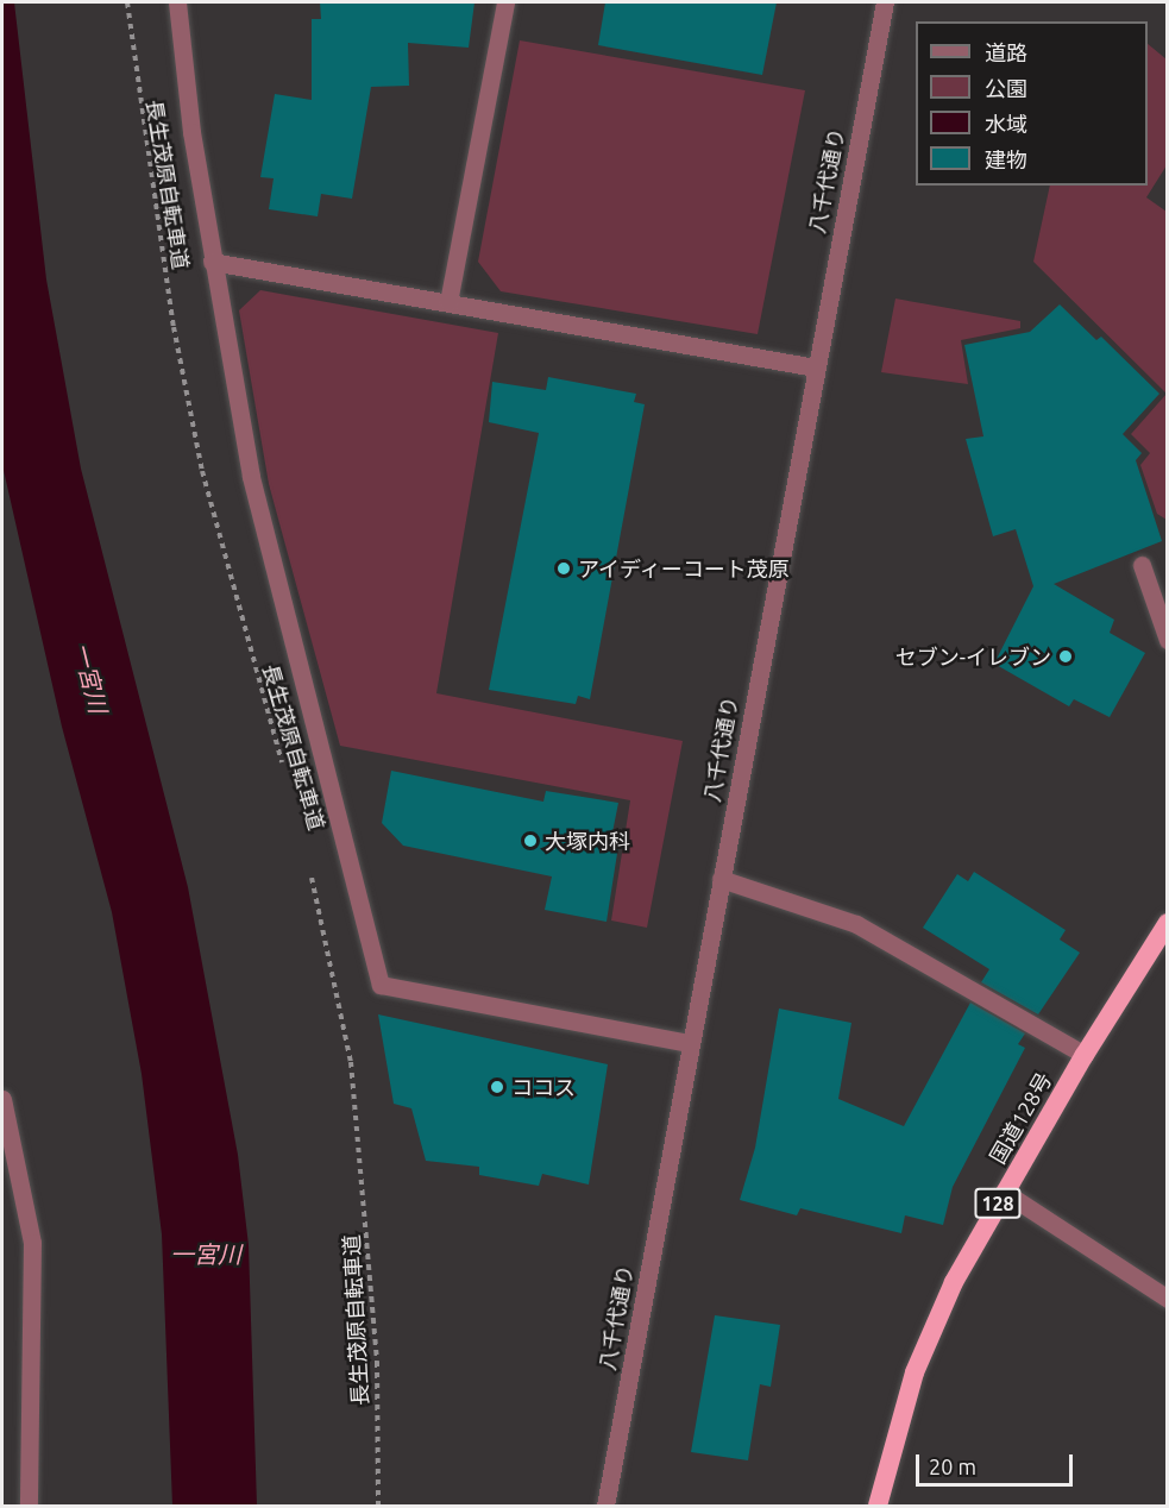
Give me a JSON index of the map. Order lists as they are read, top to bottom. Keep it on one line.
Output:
{"streets":{"highway":["国道128号","128"],"street":["八千代通り"],"path":["長生茂原自転車道"]},"water":["一宮川"],"places":["アイディーコート茂原","セブン-イレブン","大塚内科","ココス"],"legend":["道路","公園","水域","建物"],"scale_bar":"20 m"}
